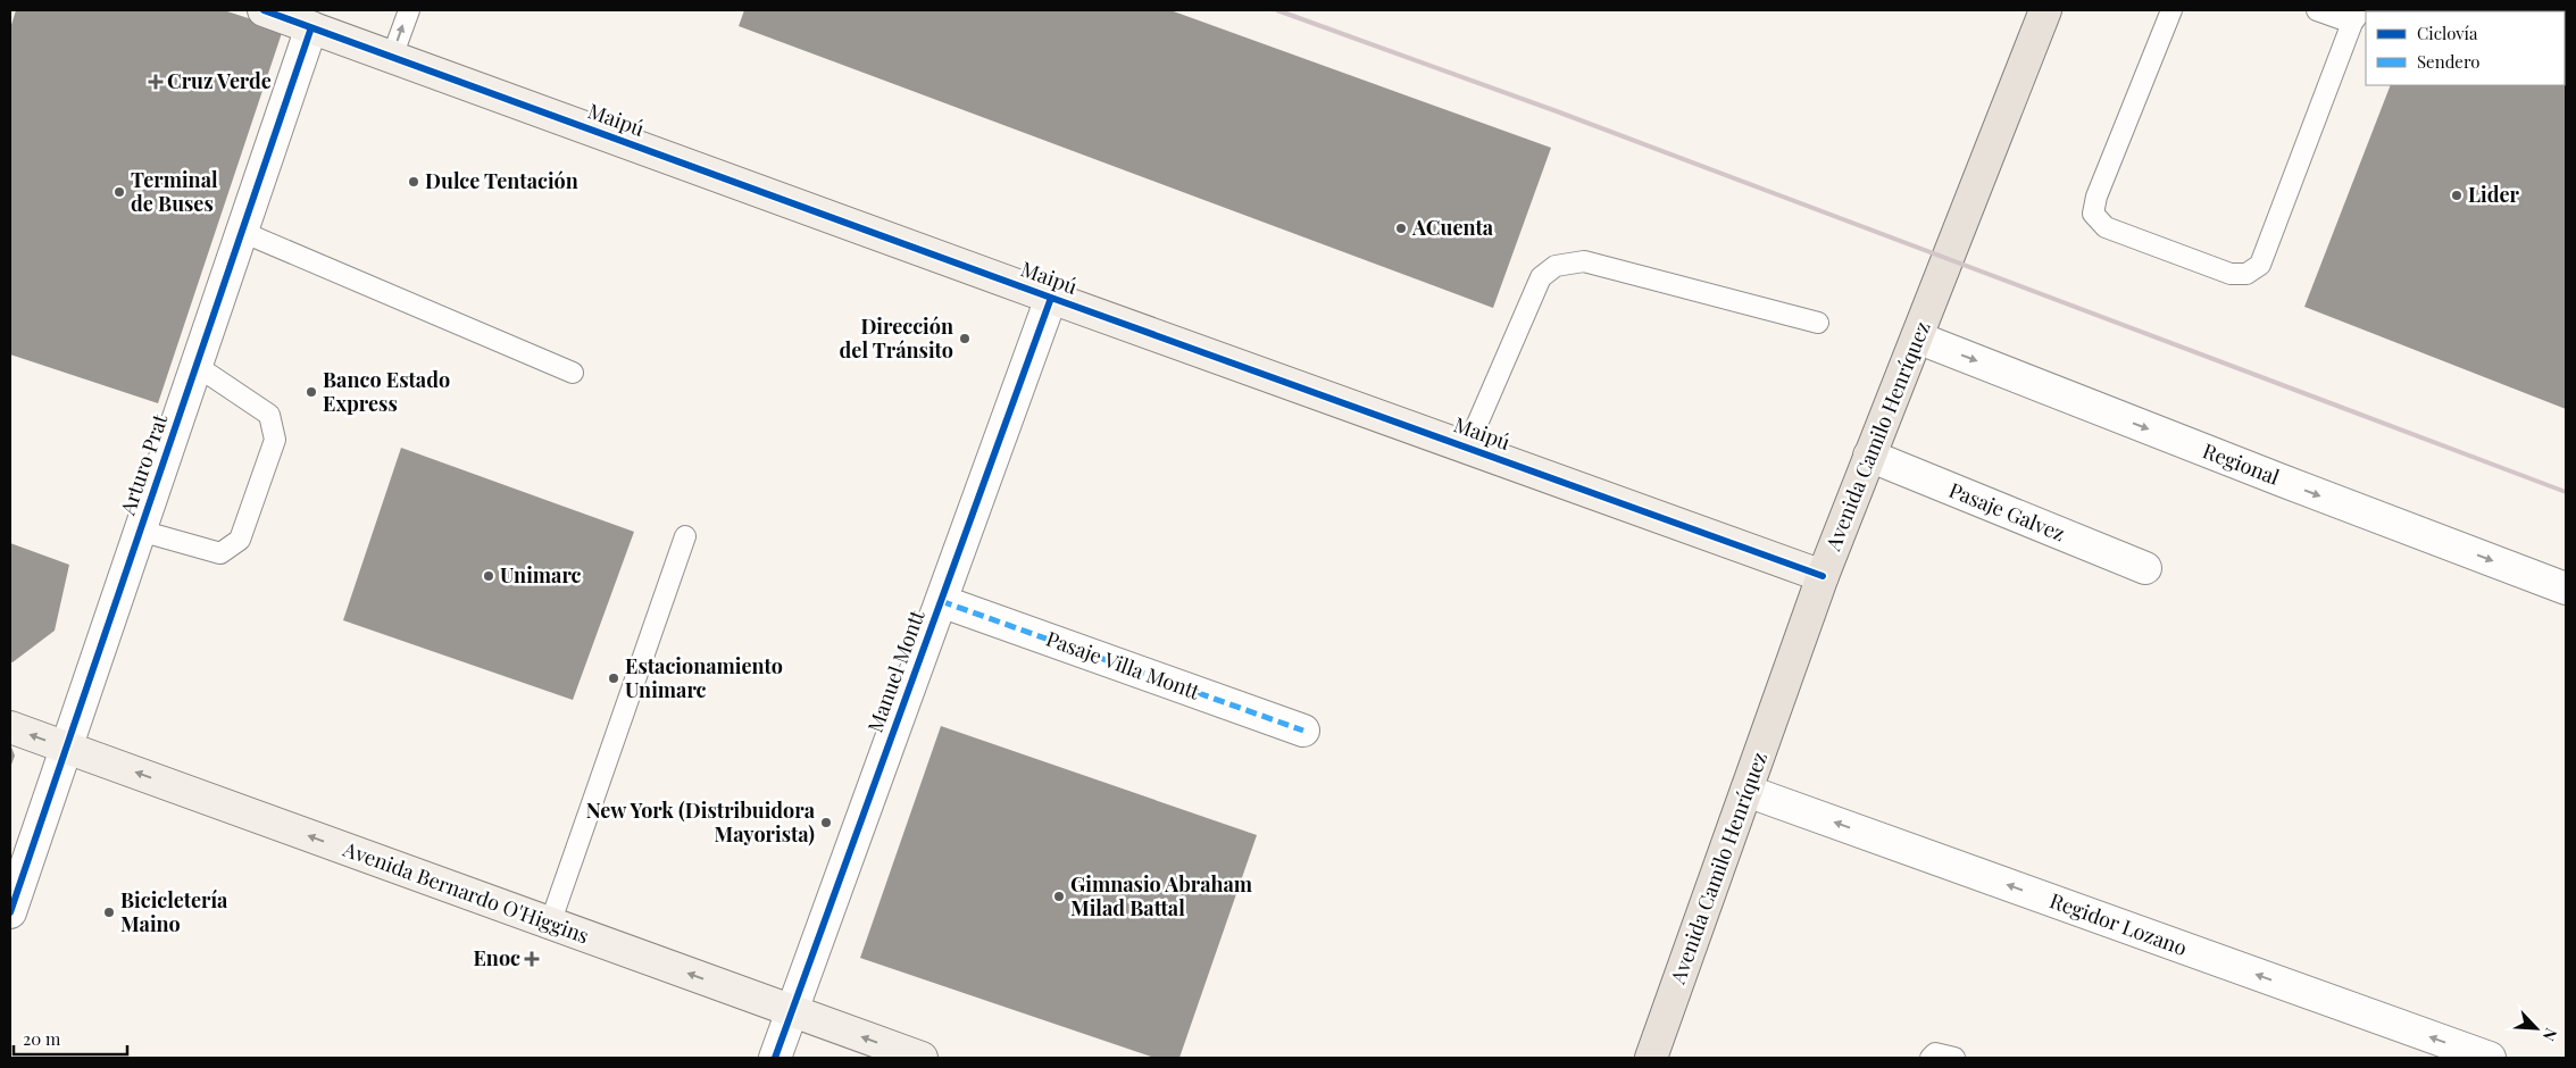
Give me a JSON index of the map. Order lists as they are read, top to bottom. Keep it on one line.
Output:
{"streets":{"main road":["Avenida Camilo Henríquez"],"street":["Maipú","Arturo Prat","Regional","Pasaje Galvez","Pasaje Villa Montt","Manuel Montt","Avenida Bernardo O'Higgins","Regidor Lozano"]},"crossings":[["Maipú","Avenida Camilo Henríquez"],["Maipú","Arturo Prat"],["Maipú","Manuel Montt"],["Avenida Camilo Henríquez","Regional"],["Avenida Camilo Henríquez","Pasaje Galvez"],["Avenida Camilo Henríquez","Regidor Lozano"],["Arturo Prat","Avenida Bernardo O'Higgins"],["Pasaje Villa Montt","Manuel Montt"],["Manuel Montt","Avenida Bernardo O'Higgins"]],"one_way":["Regional","Avenida Bernardo O'Higgins","Regidor Lozano"],"places":{"health":["Cruz Verde","Enoc"],"other":["Dulce Tentación","Terminal de Buses","Lider","ACuenta","Dirección del Tránsito","Banco Estado Express","Unimarc","Estacionamiento Unimarc","New York (Distribuidora Mayorista)","Gimnasio Abraham Milad Battal","Bicicletería Maino"]},"legend":["Ciclovía","Sendero"],"scale_bar":"20 m","north":"bottom right"}
